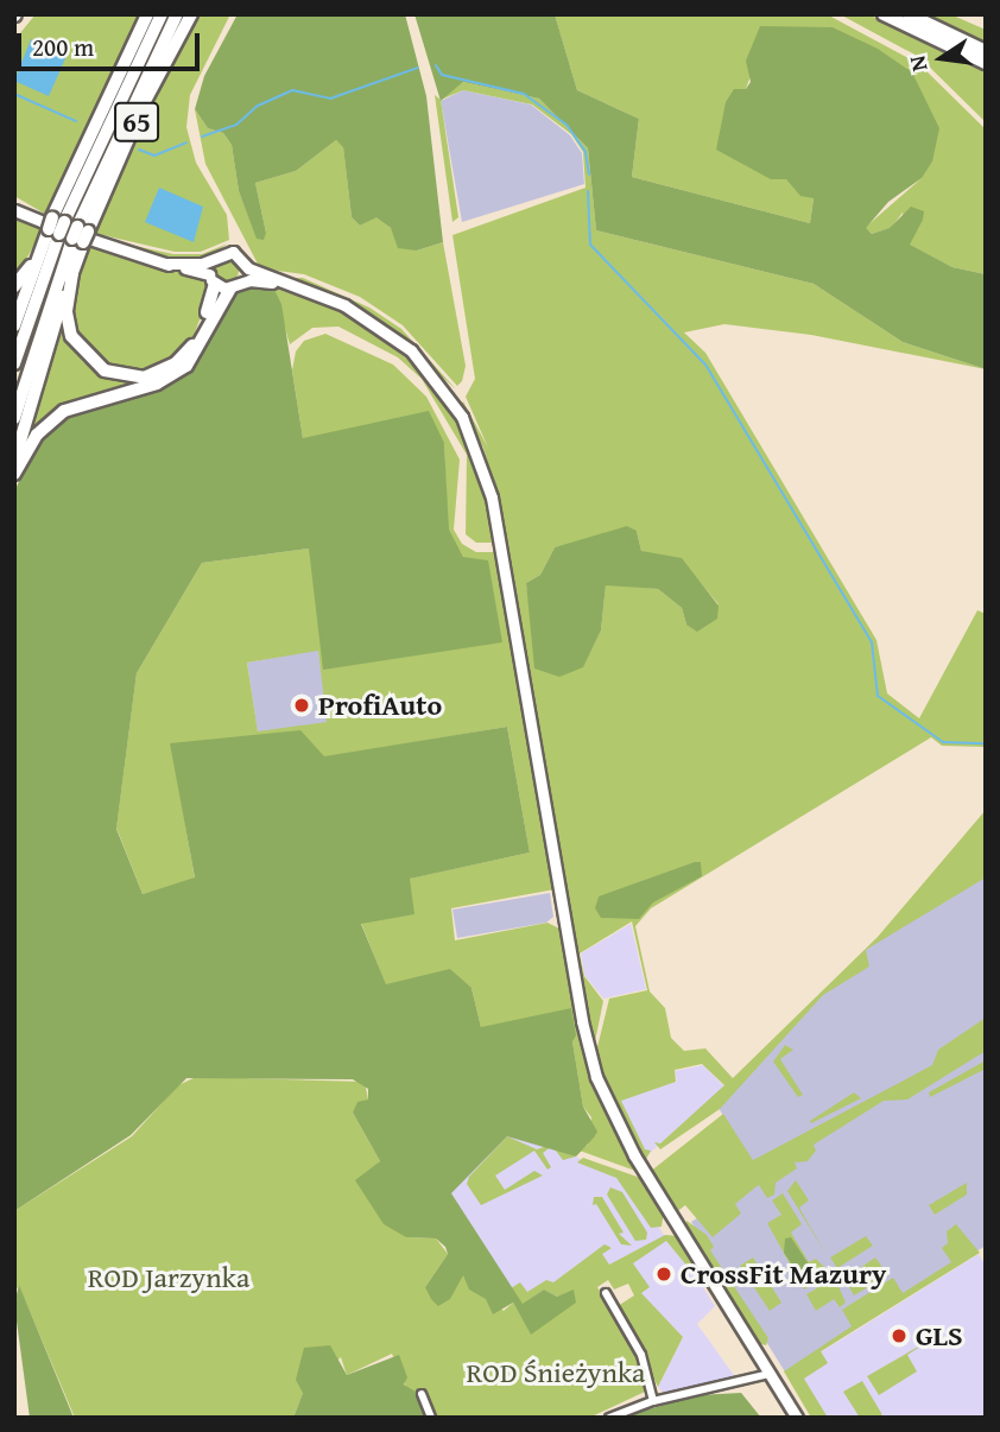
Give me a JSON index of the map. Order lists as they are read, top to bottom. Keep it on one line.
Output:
{"streets":{"highway":["65"]},"parks":["ROD Jarzynka","ROD Śnieżynka"],"places":["ProfiAuto","CrossFit Mazury","GLS"],"scale_bar":"200 m","north":"left"}
